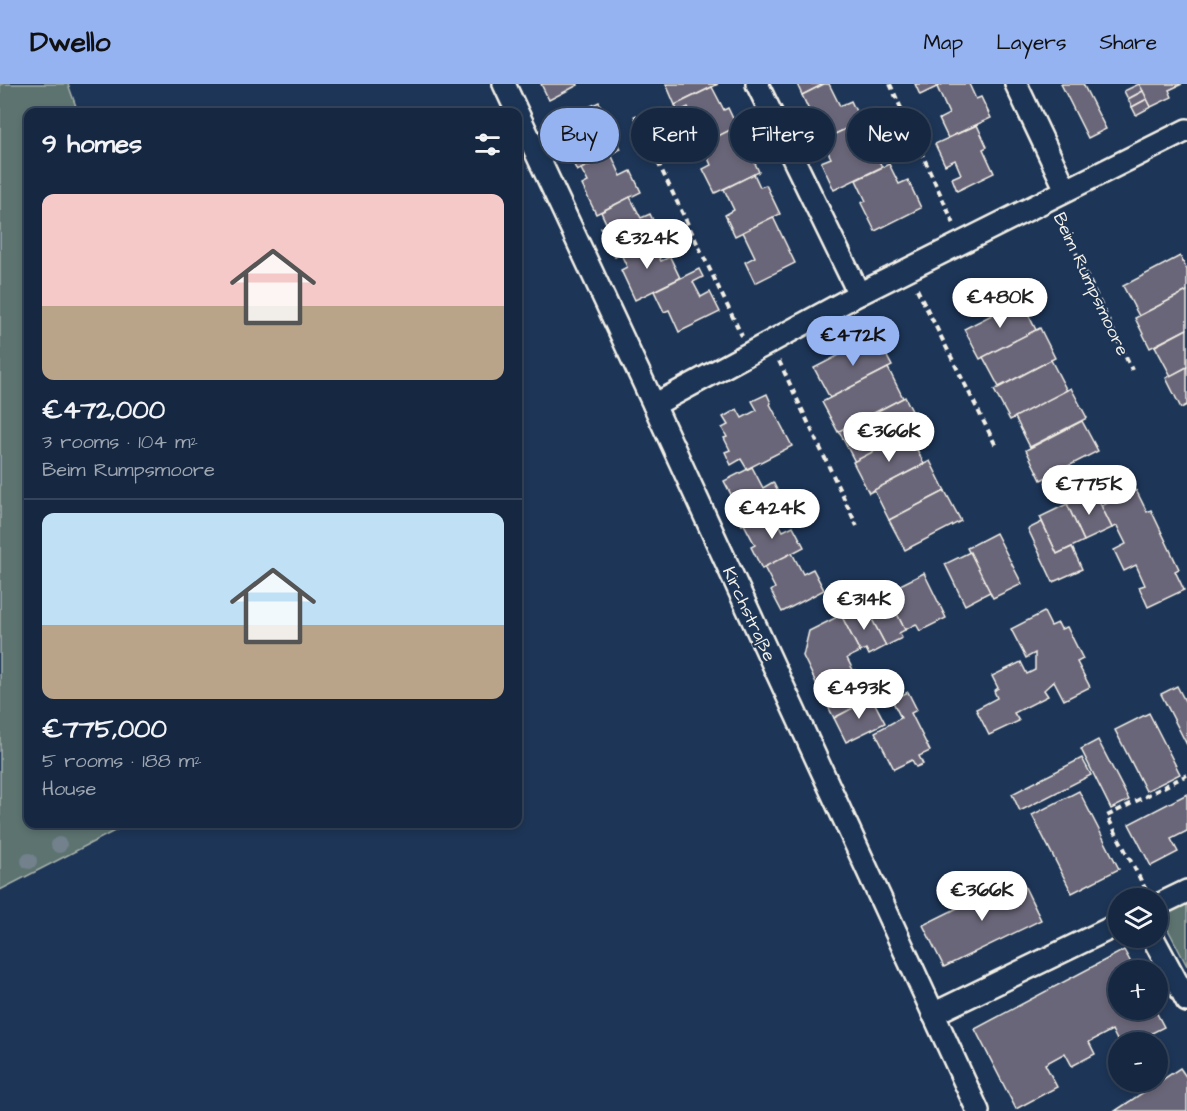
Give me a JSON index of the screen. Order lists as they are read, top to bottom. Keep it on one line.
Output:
{"streets":{"street":["Beim Rumpsmoore","Kirchstraße"]},"crossings":[["Beim Rumpsmoore","Kirchstraße"]],"page":{"header":"Dwello","nav":["Map","Layers","Share"],"chip":["Buy","Rent","Filters","New"],"heading":"9 homes","list":[{"name":"€472,000","note":"3 rooms · 104 m² · Beim Rumpsmoore"},{"name":"€775,000","note":"5 rooms · 188 m² · House"}],"price":["€324K","€480K","€472K","€366K","€775K","€424K","€314K","€493K","€366K"],"map_buttons":["+","−"]}}
